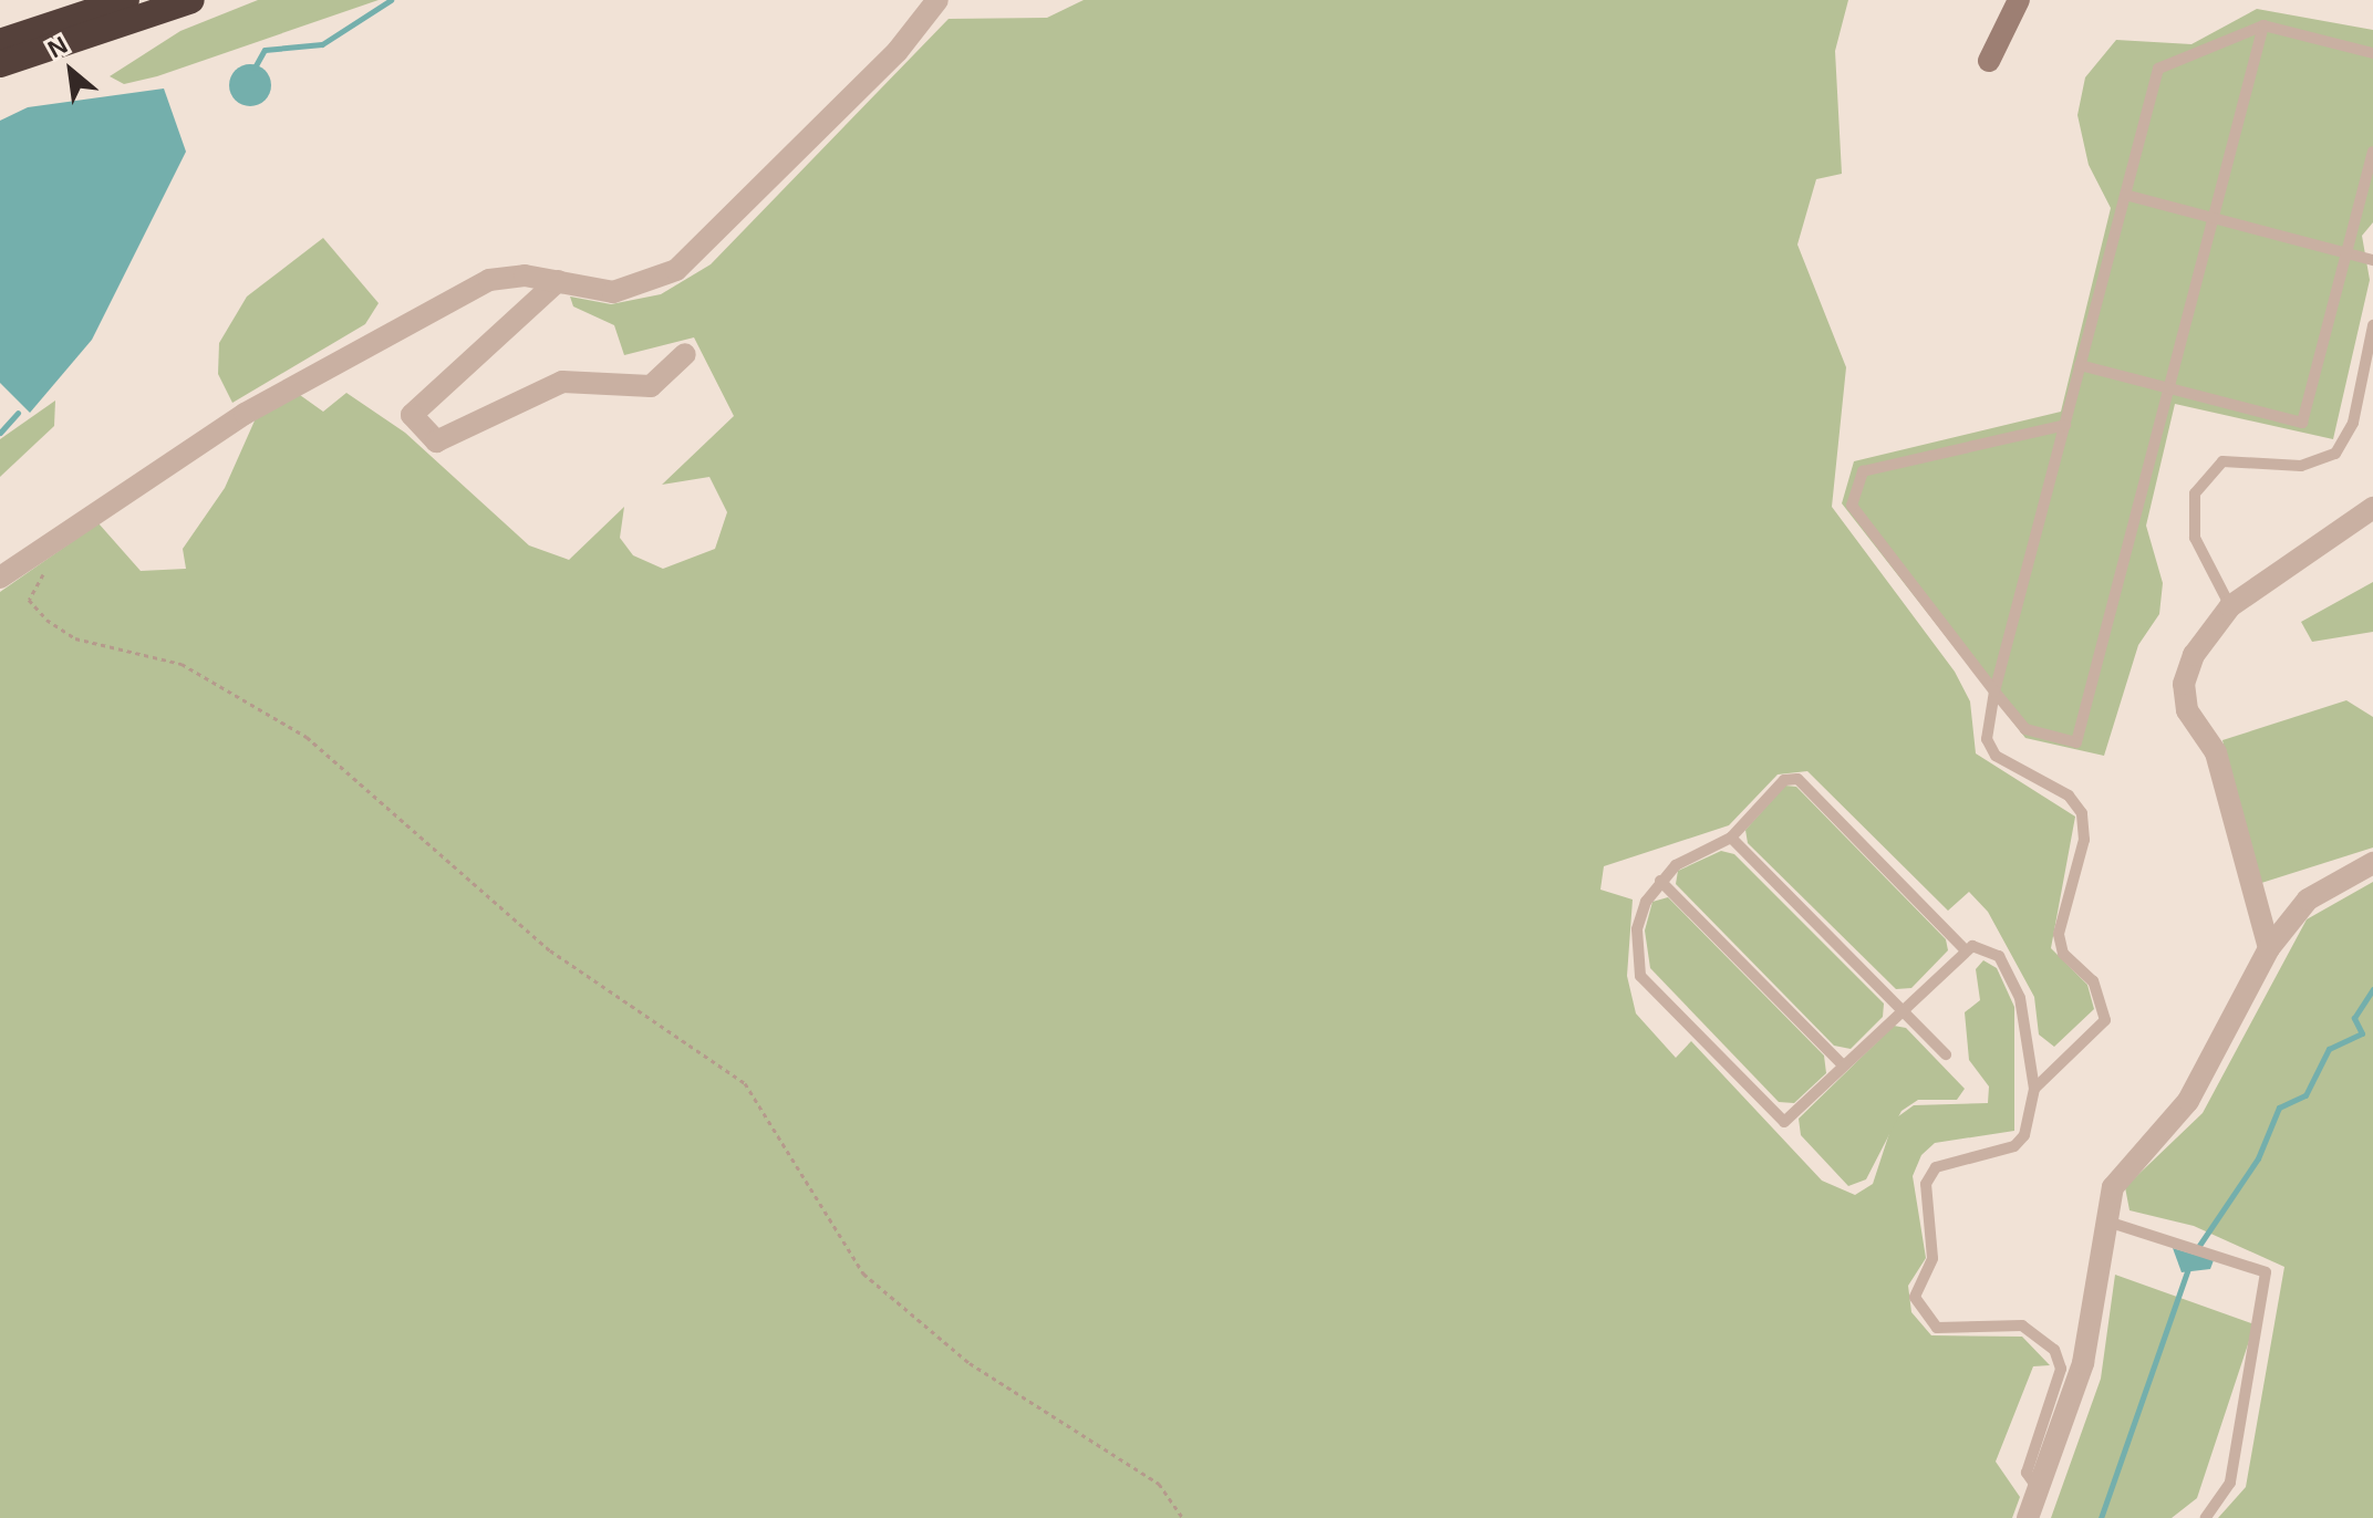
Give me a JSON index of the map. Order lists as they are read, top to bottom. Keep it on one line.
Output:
{"north":"top left"}
